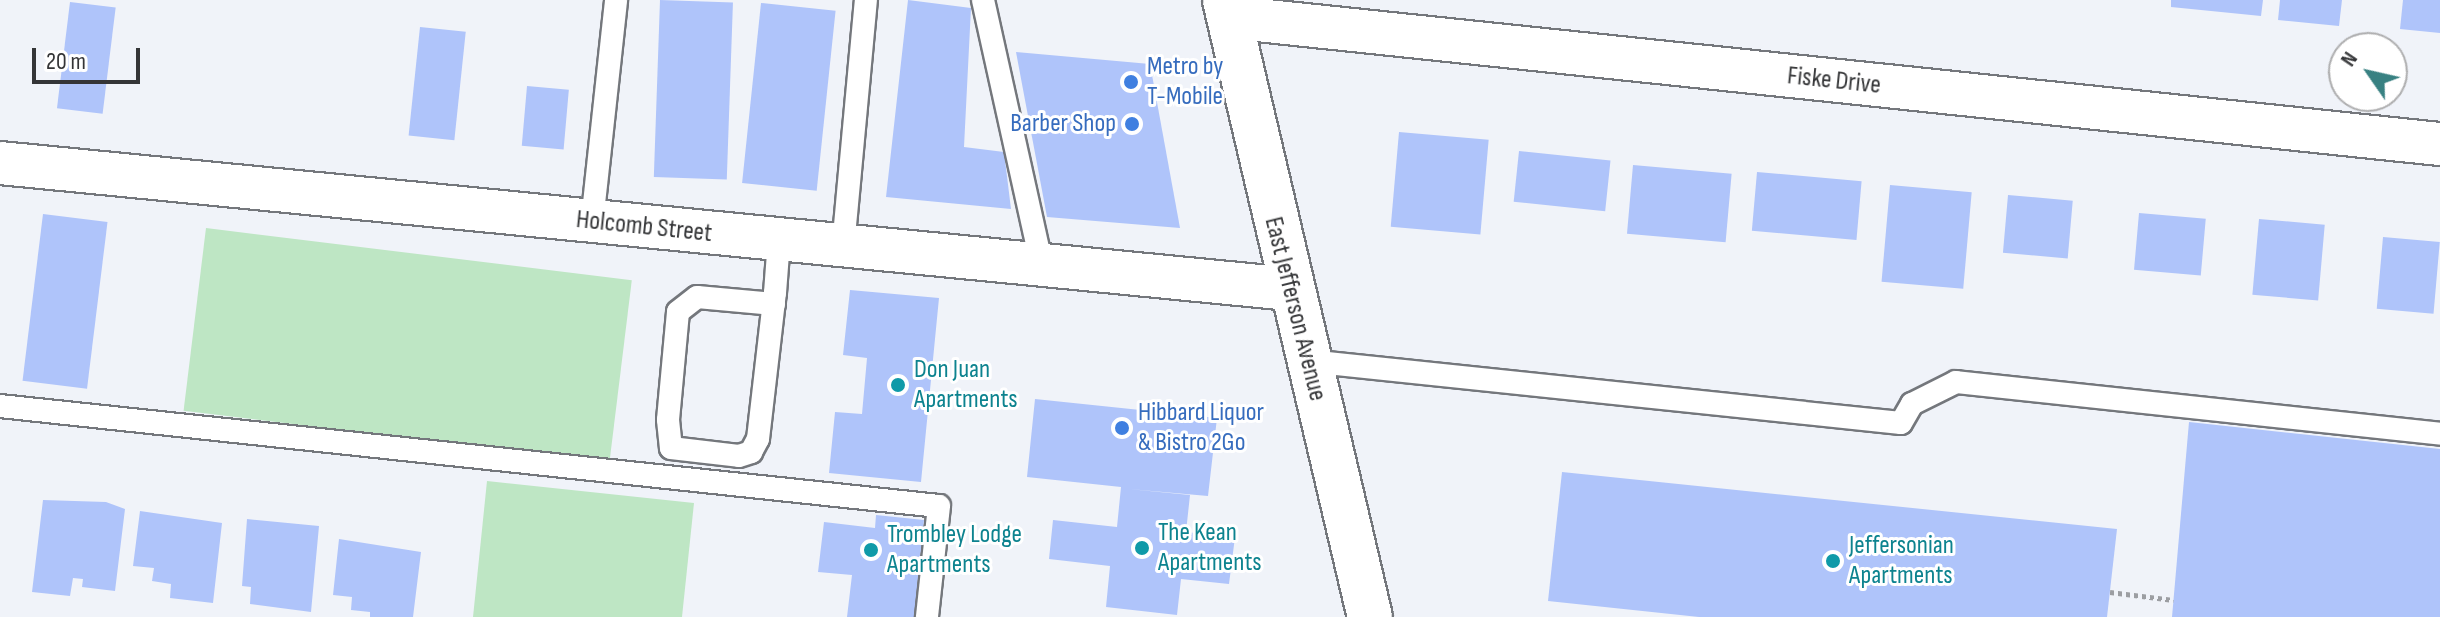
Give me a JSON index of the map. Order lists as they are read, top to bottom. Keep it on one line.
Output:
{"streets":{"main road":["East Jefferson Avenue"],"street":["Fiske Drive","Holcomb Street"]},"crossings":[["Fiske Drive","East Jefferson Avenue"],["Holcomb Street","East Jefferson Avenue"]],"places":["Metro by T-Mobile","Barber Shop","Don Juan Apartments","Hibbard Liquor & Bistro 2Go","The Kean Apartments","Trombley Lodge Apartments","Jeffersonian Apartments"],"scale_bar":"20 m","north":"top left"}
